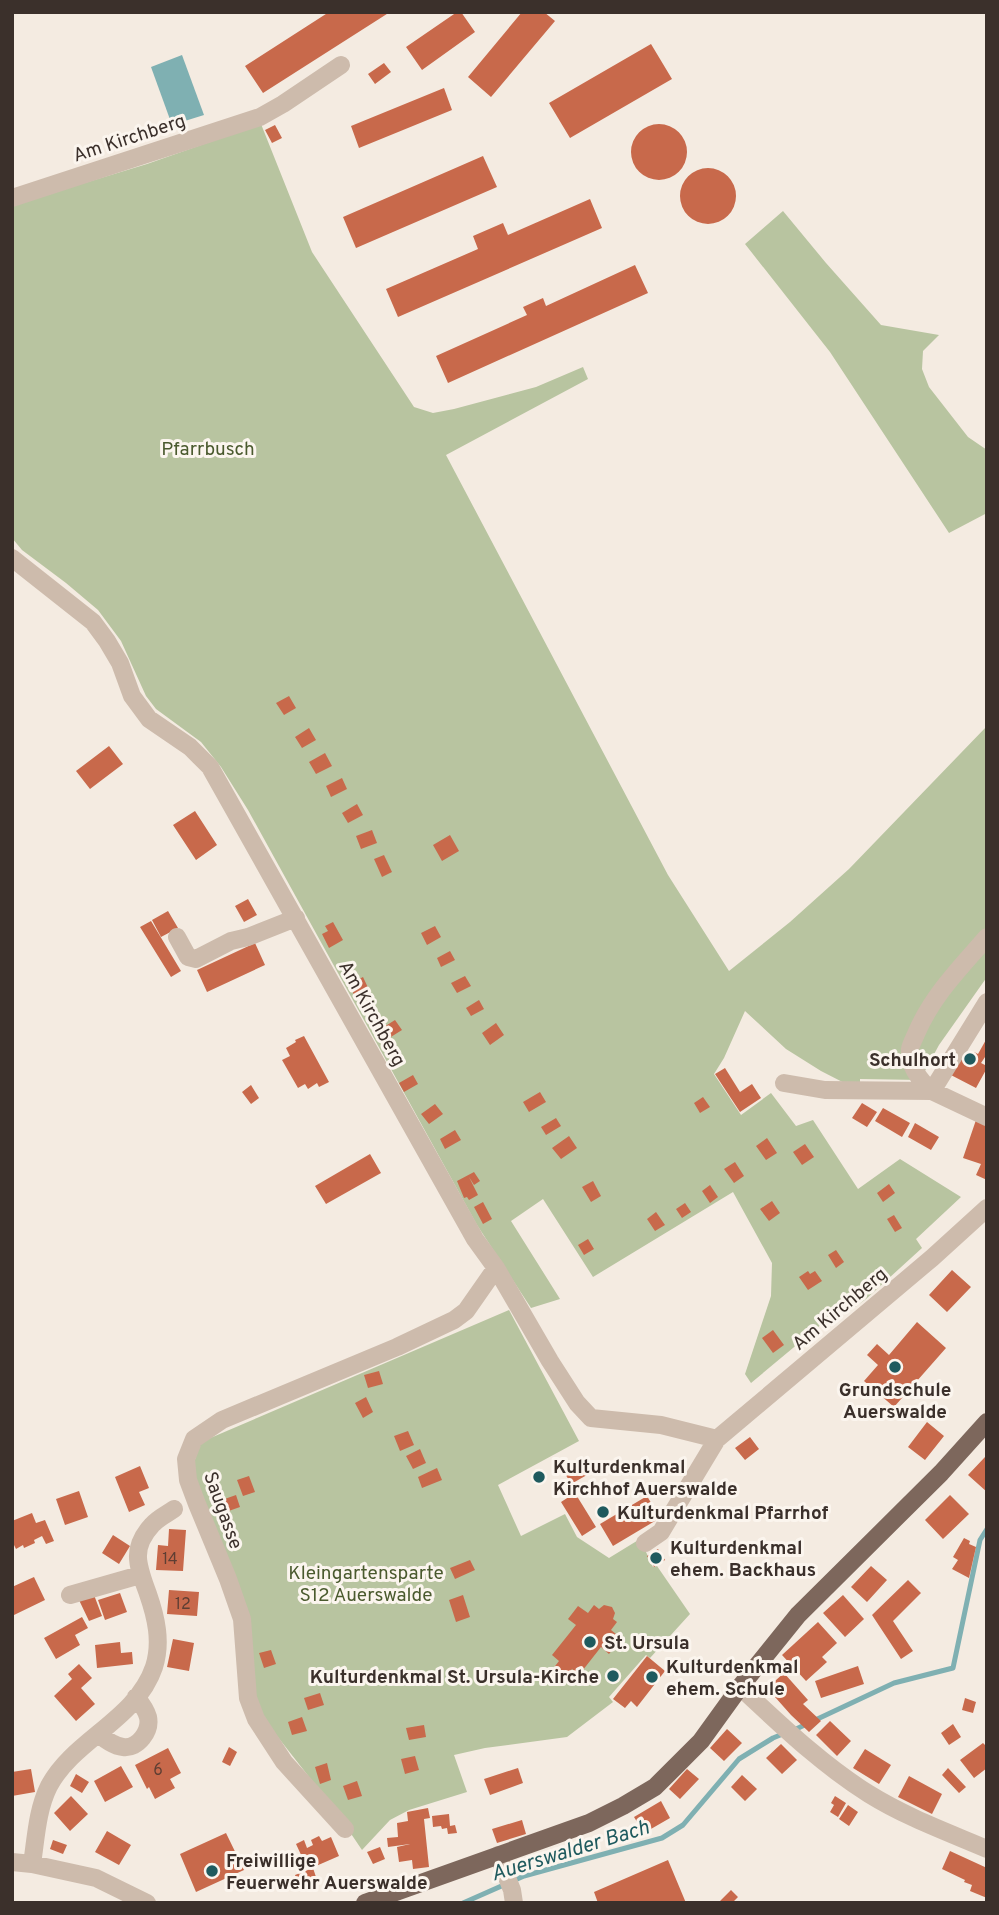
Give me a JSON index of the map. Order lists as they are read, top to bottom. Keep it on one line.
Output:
{"streets":{"street":["Am Kirchberg","Saugasse"]},"crossings":[["Am Kirchberg","Saugasse"]],"water":["Auerswalder Bach"],"parks":["Pfarrbusch","Kleingartensparte S12 Auerswalde"],"places":["Schulhort","Grundschule Auerswalde","Kulturdenkmal Kirchhof Auerswalde","Kulturdenkmal Pfarrhof","Kulturdenkmal ehem. Backhaus","St. Ursula","Kulturdenkmal St. Ursula-Kirche","Kulturdenkmal ehem. Schule","Freiwillige Feuerwehr Auerswalde"],"house_numbers":["14","12","6"]}
